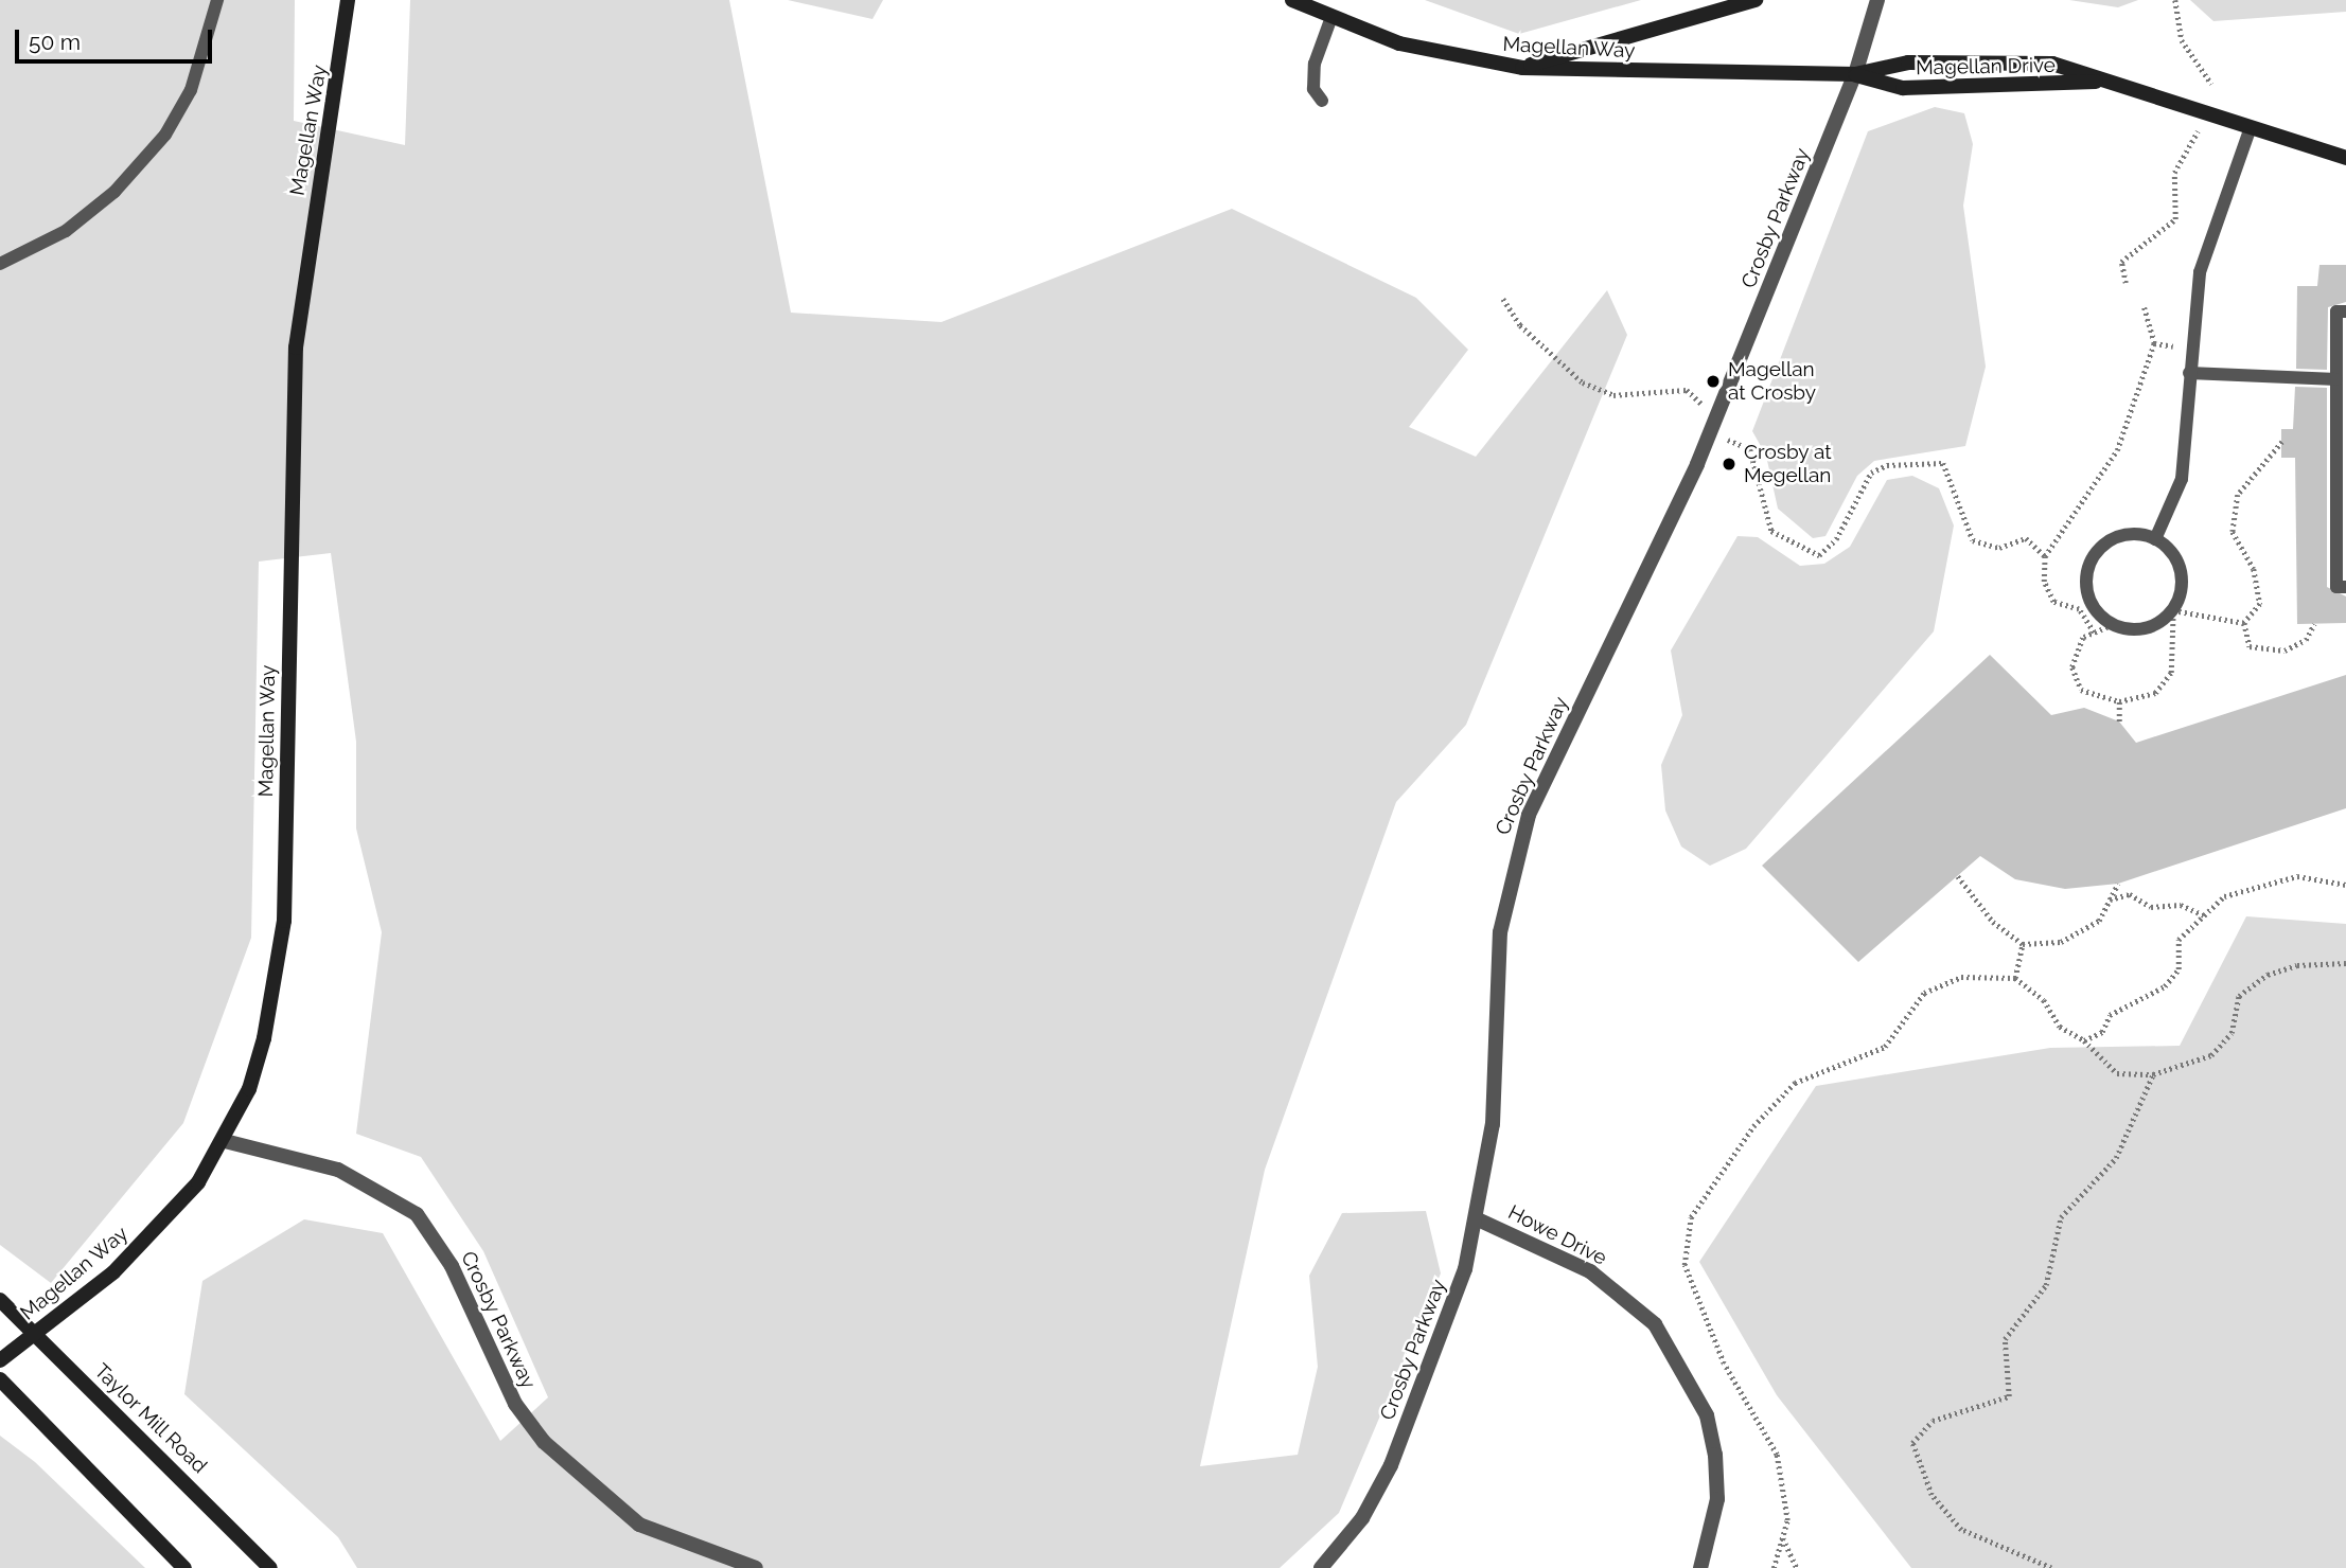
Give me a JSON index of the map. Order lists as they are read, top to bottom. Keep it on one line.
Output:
{"streets":{"street":["Magellan Way","Magellan Drive","Crosby Parkway","Howe Drive","Taylor Mill Road"]},"crossings":[["Magellan Way","Magellan Drive"],["Magellan Way","Crosby Parkway"],["Magellan Way","Taylor Mill Road"],["Magellan Drive","Crosby Parkway"],["Crosby Parkway","Howe Drive"]],"places":["Magellan at Crosby","Crosby at Megellan"],"scale_bar":"50 m"}
